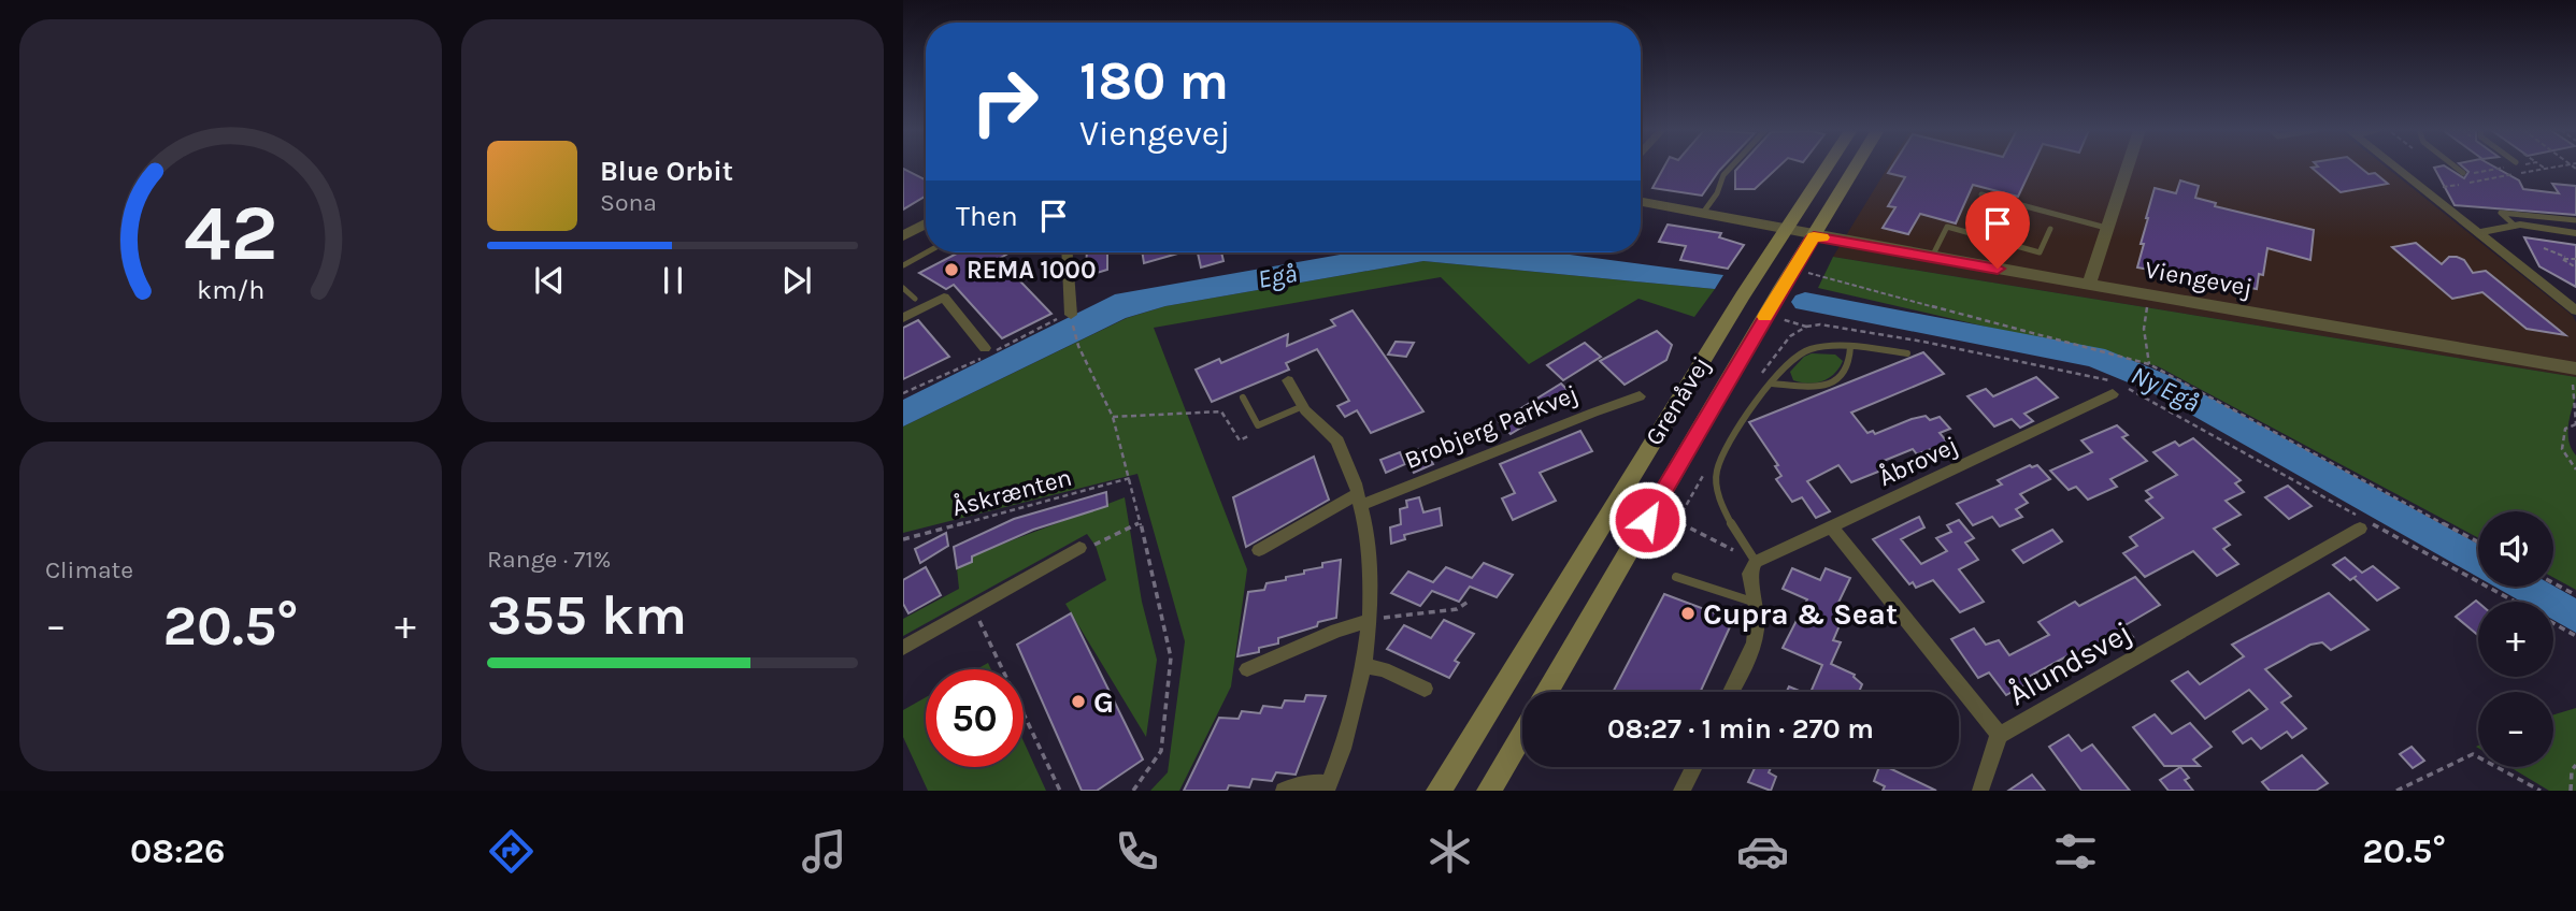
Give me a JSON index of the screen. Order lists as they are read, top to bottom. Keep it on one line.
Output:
{"streets":{"main road":["Grenåvej"],"street":["Viengevej","Brobjerg Parkvej","Åbrovej","Ålundsvej"],"path":["Åskrænten"]},"crossings":[["Viengevej","Grenåvej"],["Åbrovej","Ålundsvej"]],"water":["Egå","Ny Egå"],"places":["REMA 1000","Cupra & Seat","G"],"page":{"turn":["180 m","Viengevej"],"song":["Blue Orbit","Sona"],"then":"Then","tile":["Climate",["Range · 71%","355 km"]],"map_buttons":["+","−"],"heat":["−","20.5°","+"],"limit":"50","trip":"08:27 · 1 min · 270 m","tabs":["08:26","20.5°"],"gauge":["42","km/h"]}}
